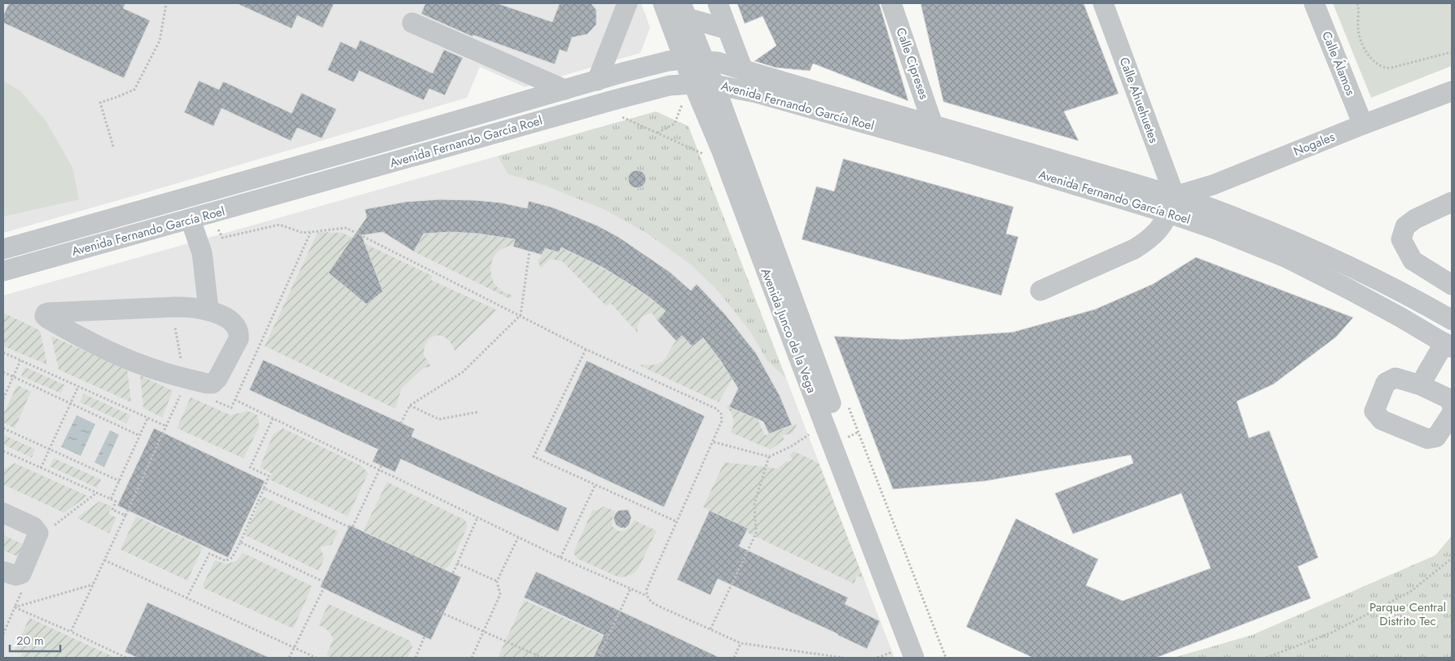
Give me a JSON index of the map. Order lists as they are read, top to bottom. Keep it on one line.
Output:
{"streets":{"street":["Calle Cipreses","Calle Álamos","Calle Ahuehuetes","Avenida Fernando García Roel","Nogales","Avenida Junco de la Vega"]},"crossings":[["Calle Cipreses","Avenida Fernando García Roel"],["Calle Álamos","Nogales"],["Calle Ahuehuetes","Avenida Fernando García Roel"],["Calle Ahuehuetes","Nogales"],["Avenida Fernando García Roel","Nogales"],["Avenida Fernando García Roel","Avenida Junco de la Vega"]],"parks":["Parque Central Distrito Tec"],"scale_bar":"20 m"}
